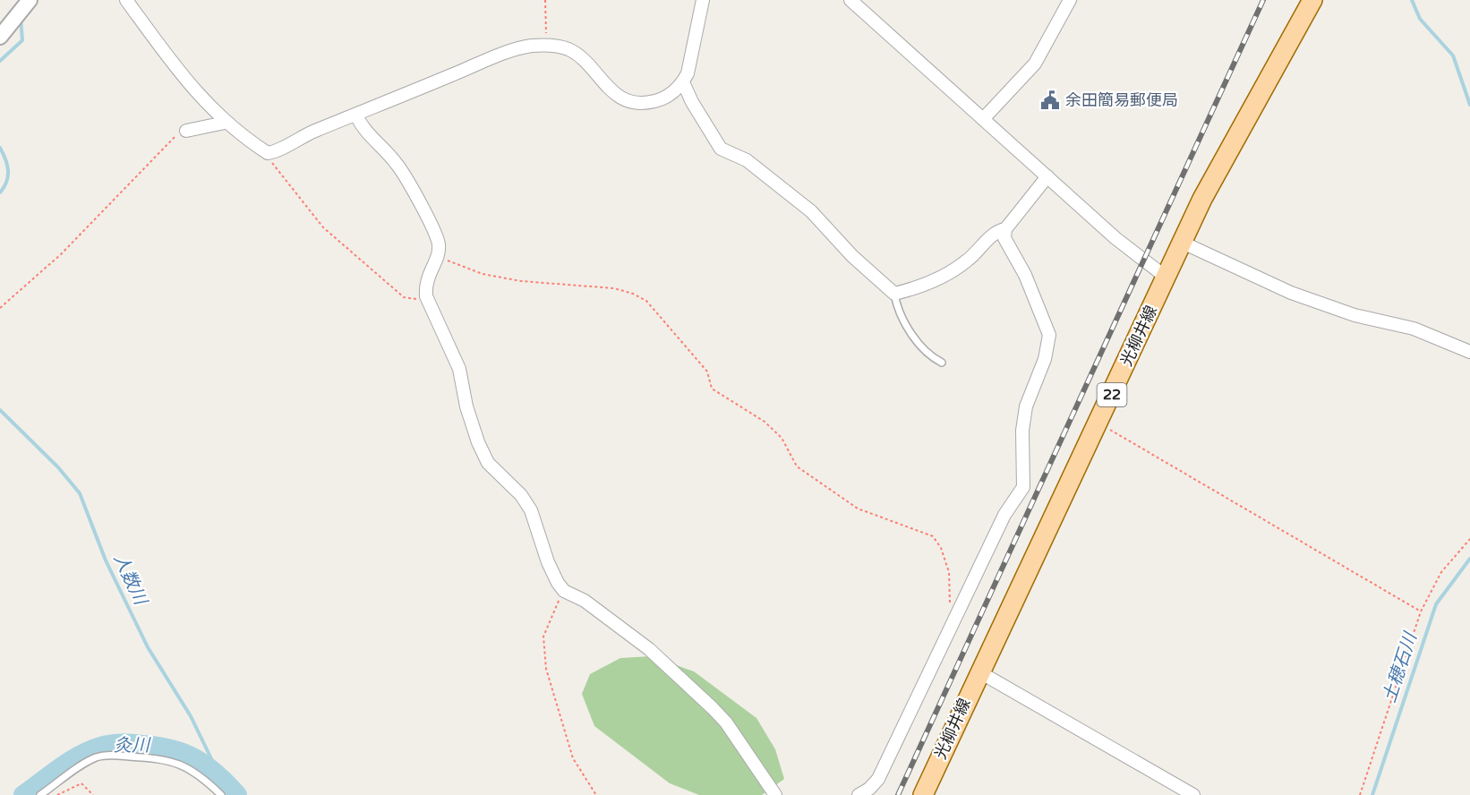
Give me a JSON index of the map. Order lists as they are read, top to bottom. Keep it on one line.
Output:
{"streets":{"main road":["光柳井線","22"]},"water":["人数川","土穂石川","灸川"],"places":{"public building":["余田簡易郵便局"]}}
